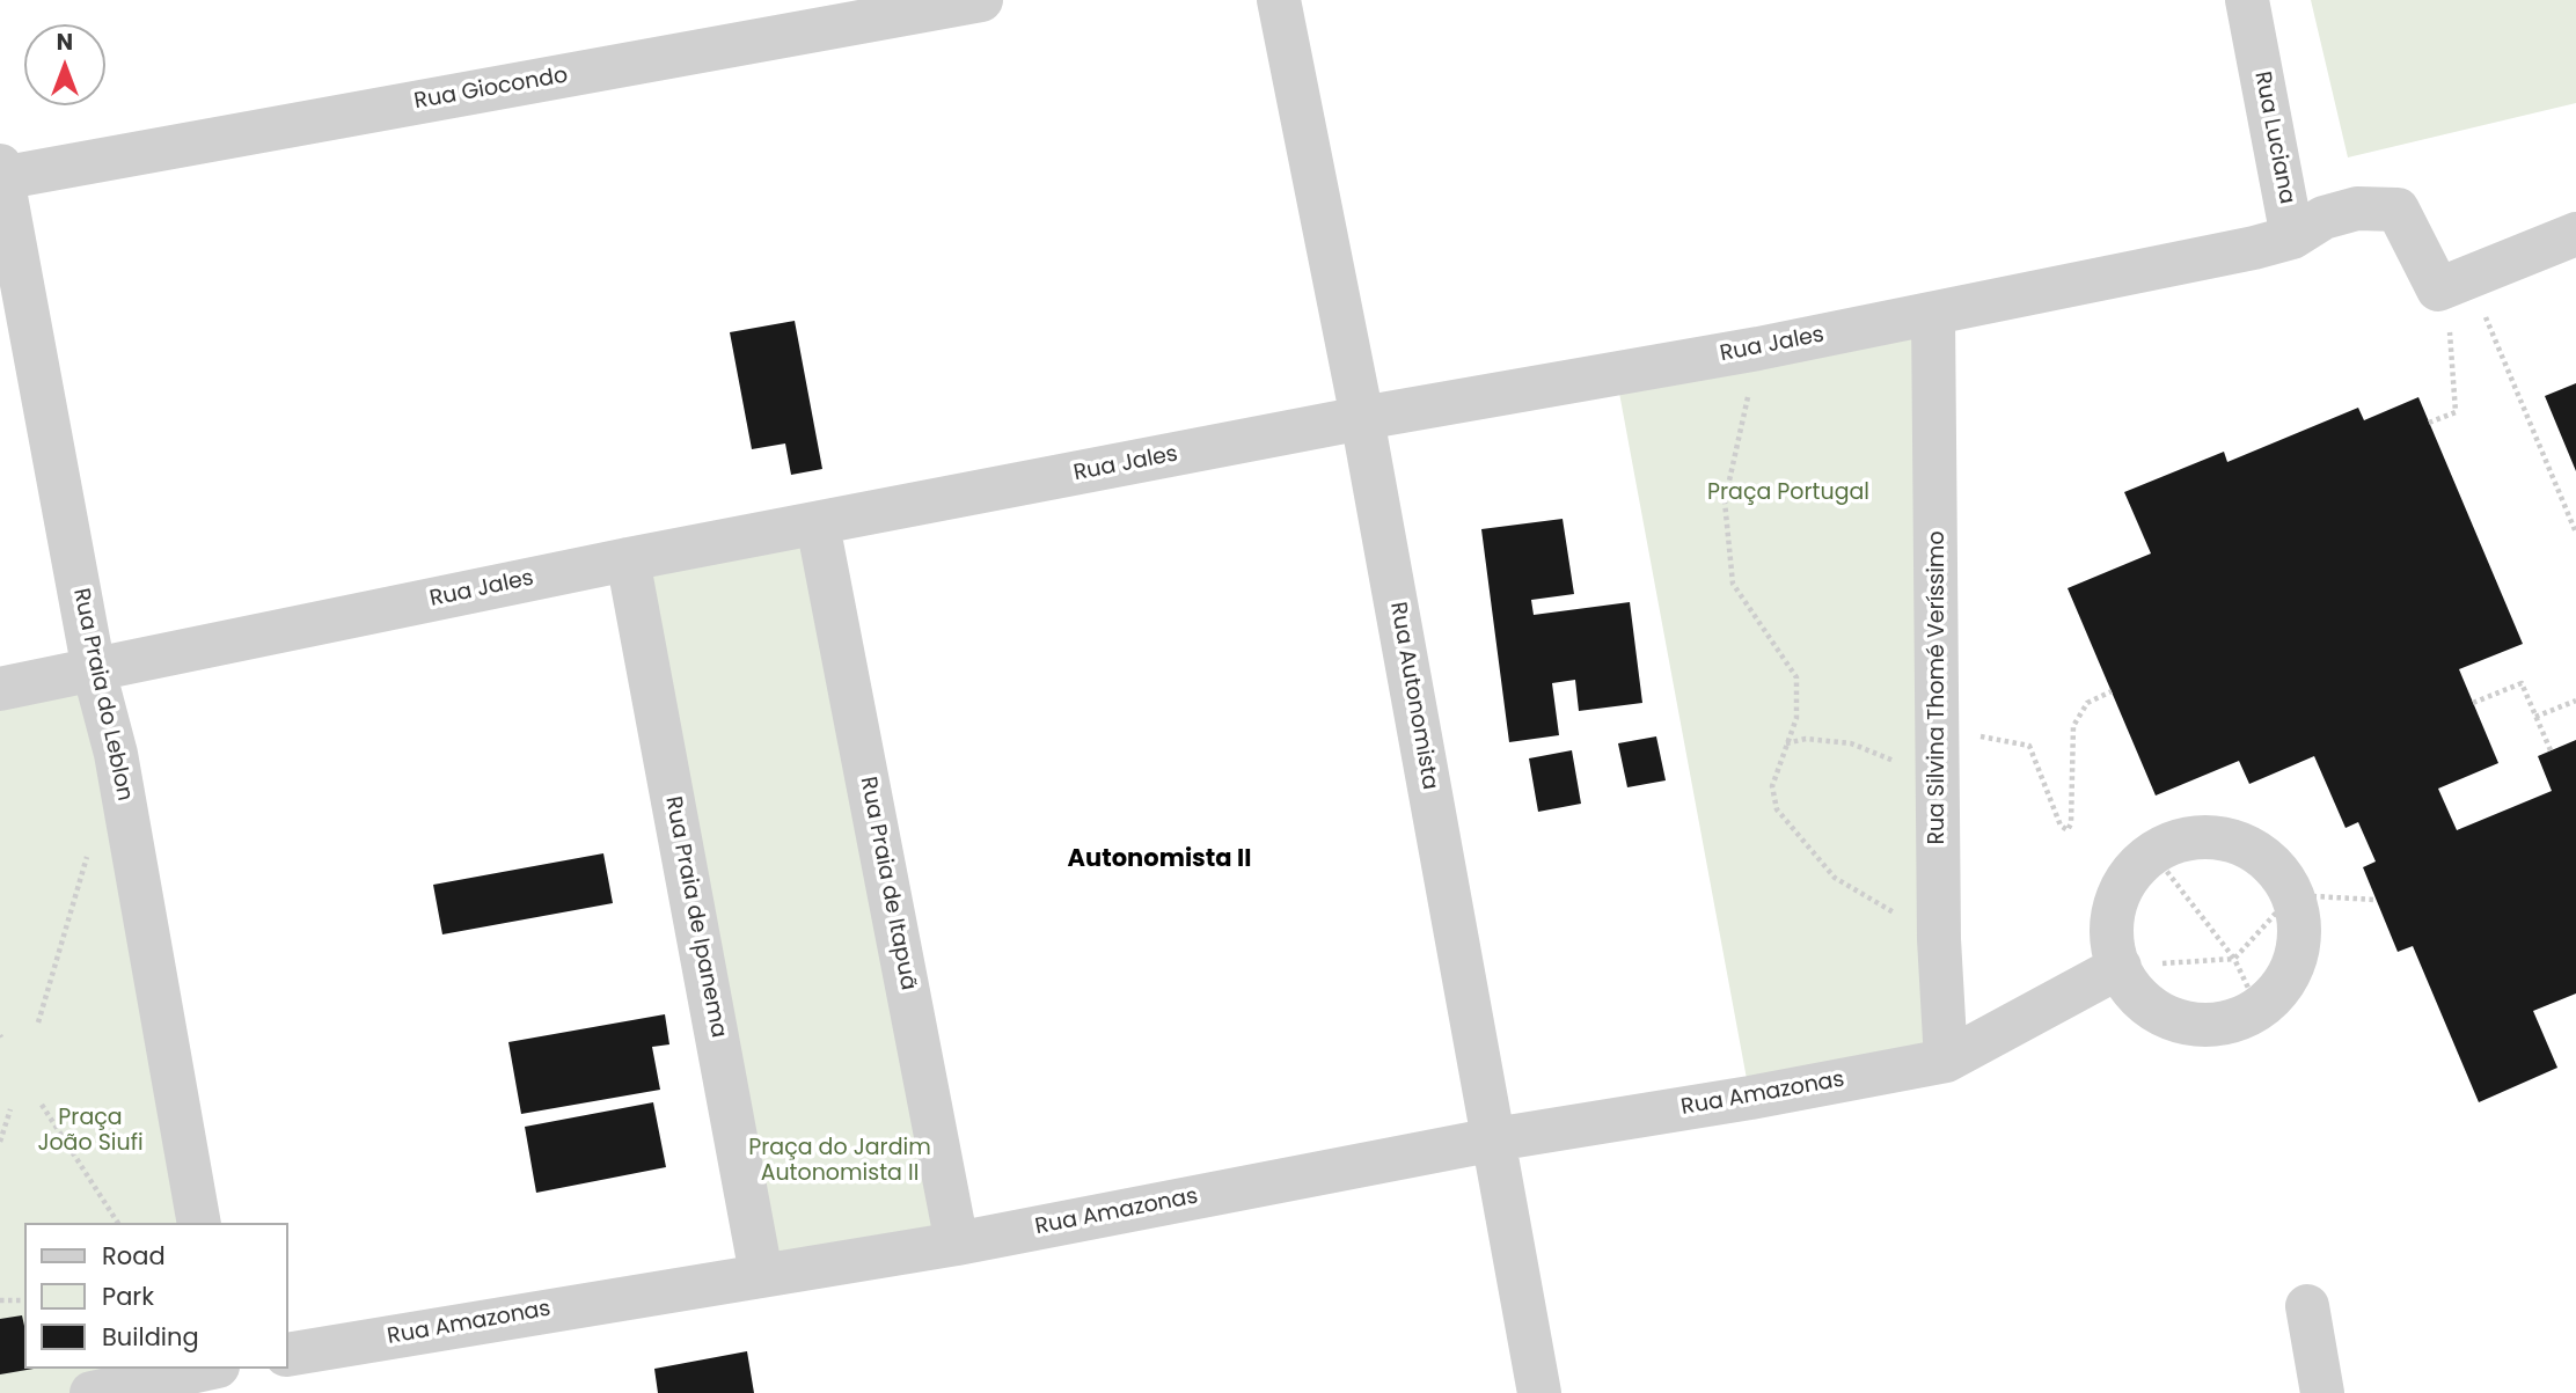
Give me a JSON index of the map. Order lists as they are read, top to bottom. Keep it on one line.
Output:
{"streets":{"street":["Rua Giocondo","Rua Luciana","Rua Jales","Rua Silvina Thomé Veríssimo","Rua Praia do Leblon","Rua Autonomista","Rua Praia de Itapuã","Rua Praia de Ipanema","Rua Amazonas"]},"crossings":[["Rua Giocondo","Rua Praia do Leblon"],["Rua Luciana","Rua Jales"],["Rua Jales","Rua Silvina Thomé Veríssimo"],["Rua Jales","Rua Praia do Leblon"],["Rua Jales","Rua Autonomista"],["Rua Jales","Rua Praia de Itapuã"],["Rua Jales","Rua Praia de Ipanema"],["Rua Silvina Thomé Veríssimo","Rua Amazonas"],["Rua Autonomista","Rua Amazonas"],["Rua Praia de Itapuã","Rua Amazonas"],["Rua Praia de Ipanema","Rua Amazonas"]],"districts":["Autonomista II"],"parks":["Praça Portugal","Praça João Siufi","Praça do Jardim Autonomista II"],"legend":["Road","Park","Building"],"north":"top"}
